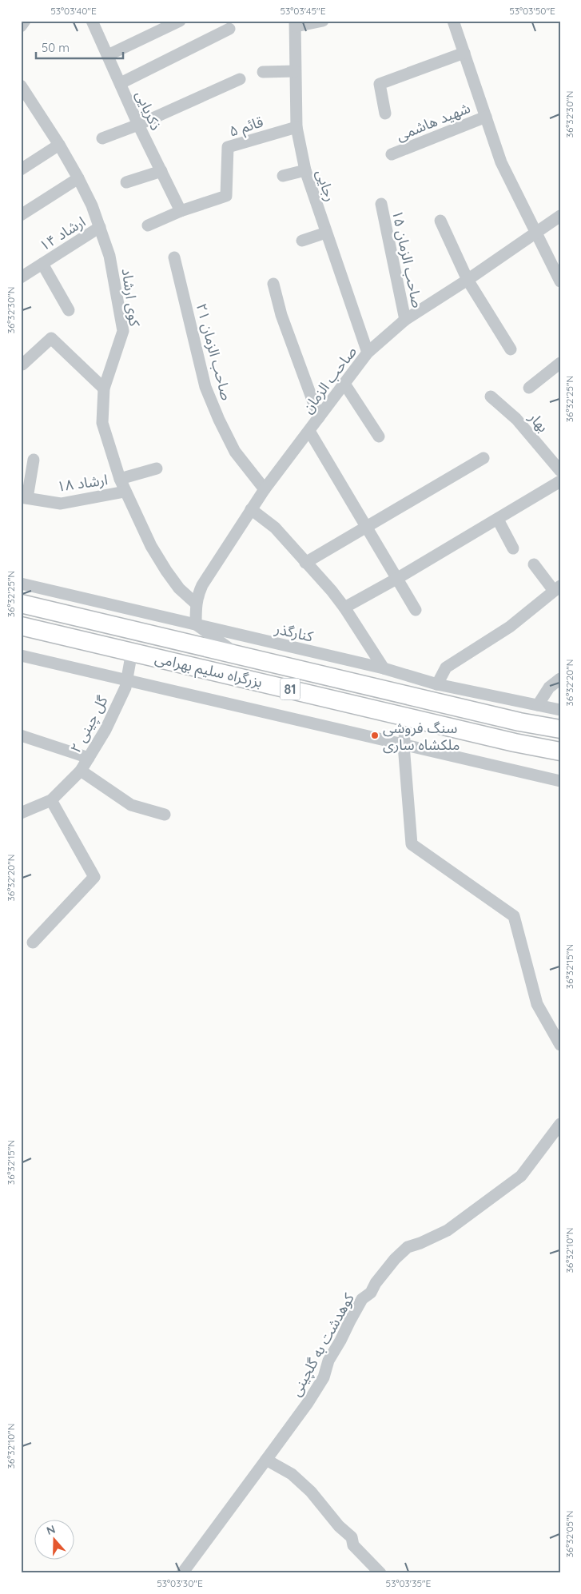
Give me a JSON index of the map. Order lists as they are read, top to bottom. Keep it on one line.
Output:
{"streets":{"highway":["بزرگراه سلیم بهرامی","81"],"street":["ذکریایی","شهید هاشمی","قائم ۵","رجایی","ارشاد ۱۴","صاحب الزمان ۱۵","کوی ارشاد","صاحب الزمان ۲۱","صاحب الزمان","بهار","ارشاد ۱۸","کنارگذر","گل چینی ۲","کوهدشت به گلچینی"]},"crossings":[["ذکریایی","قائم ۵"],["قائم ۵","رجایی"],["رجایی","صاحب الزمان"],["ارشاد ۱۴","کوی ارشاد"],["صاحب الزمان ۱۵","صاحب الزمان"],["کوی ارشاد","صاحب الزمان"],["کوی ارشاد","ارشاد ۱۸"],["صاحب الزمان ۲۱","صاحب الزمان"],["صاحب الزمان","کنارگذر"],["بزرگراه سلیم بهرامی","گل چینی ۲"]],"places":["سنگ فروشی ملکشاه ساری"],"scale_bar":"50 m","north":"top","coordinates":["53°03'40\"E","53°03'45\"E","53°03'50\"E","36°32'30\"N","36°32'25\"N","36°32'20\"N","36°32'15\"N","36°32'10\"N","36°32'05\"N","53°03'30\"E","53°03'35\"E"]}
